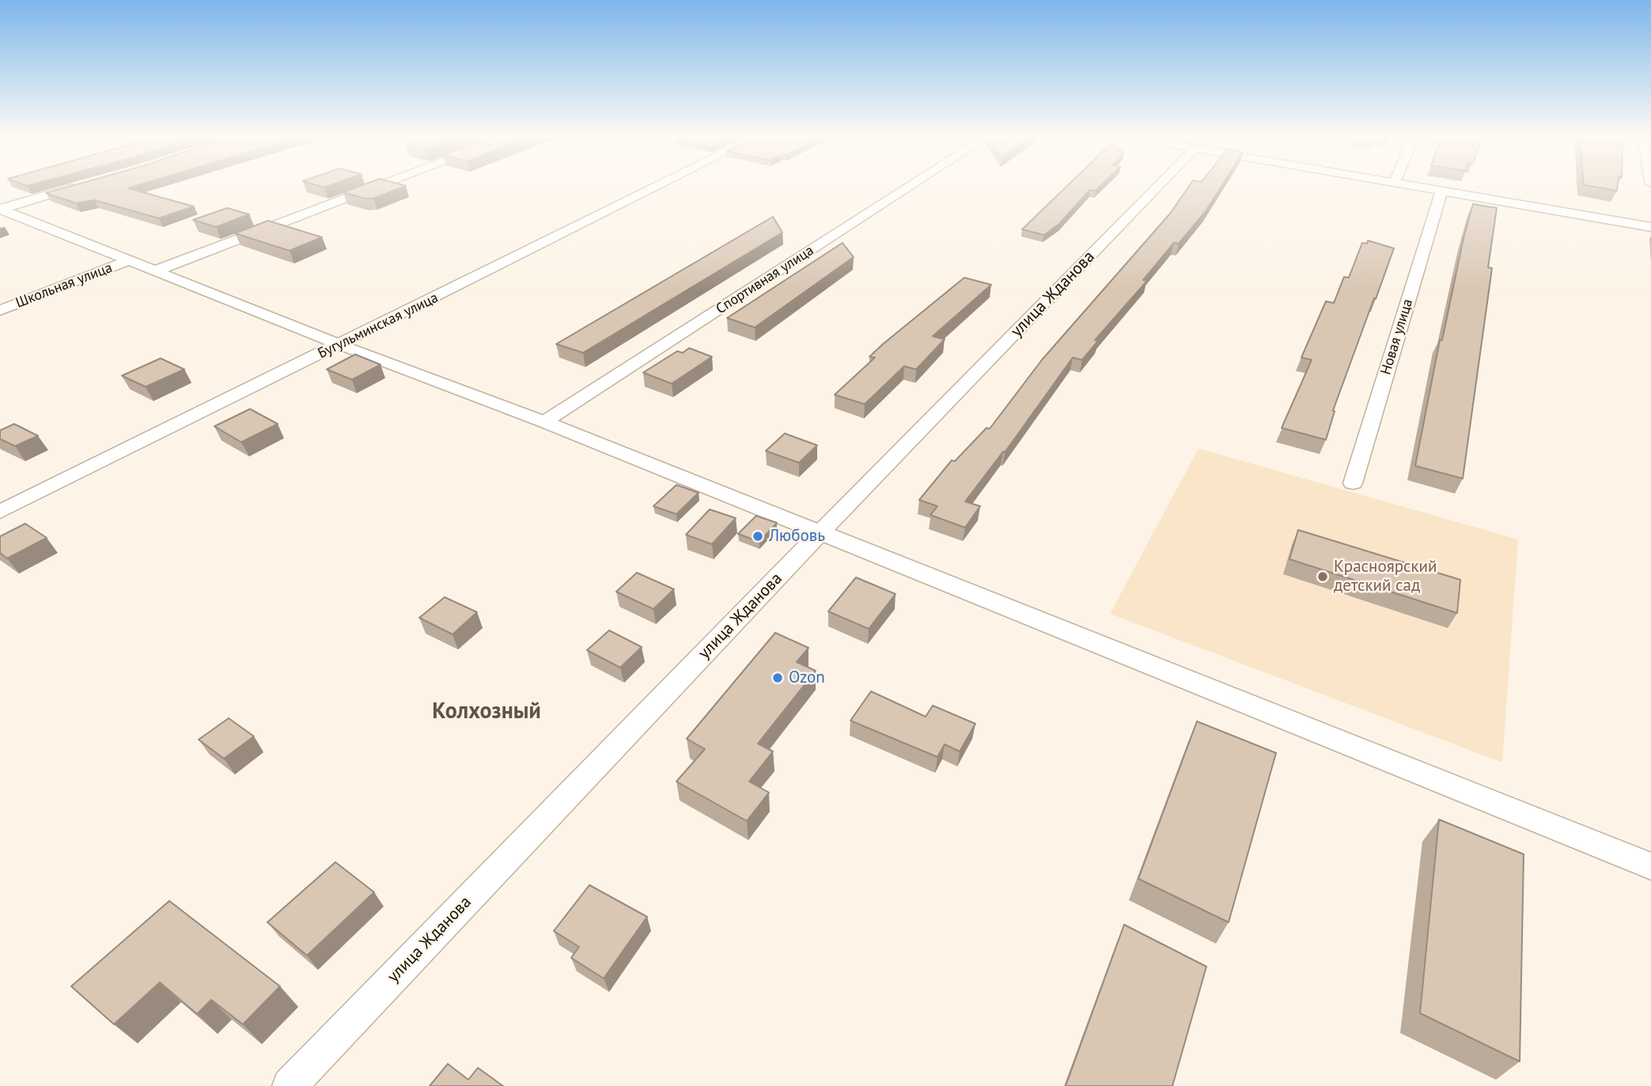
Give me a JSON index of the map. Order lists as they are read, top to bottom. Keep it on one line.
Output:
{"streets":{"street":["Спортивная улица","Школьная улица","улица Жданова","Бугульминская улица","Новая улица"]},"districts":["Колхозный"],"places":["Любовь","Красноярский детский сад","Ozon"]}
